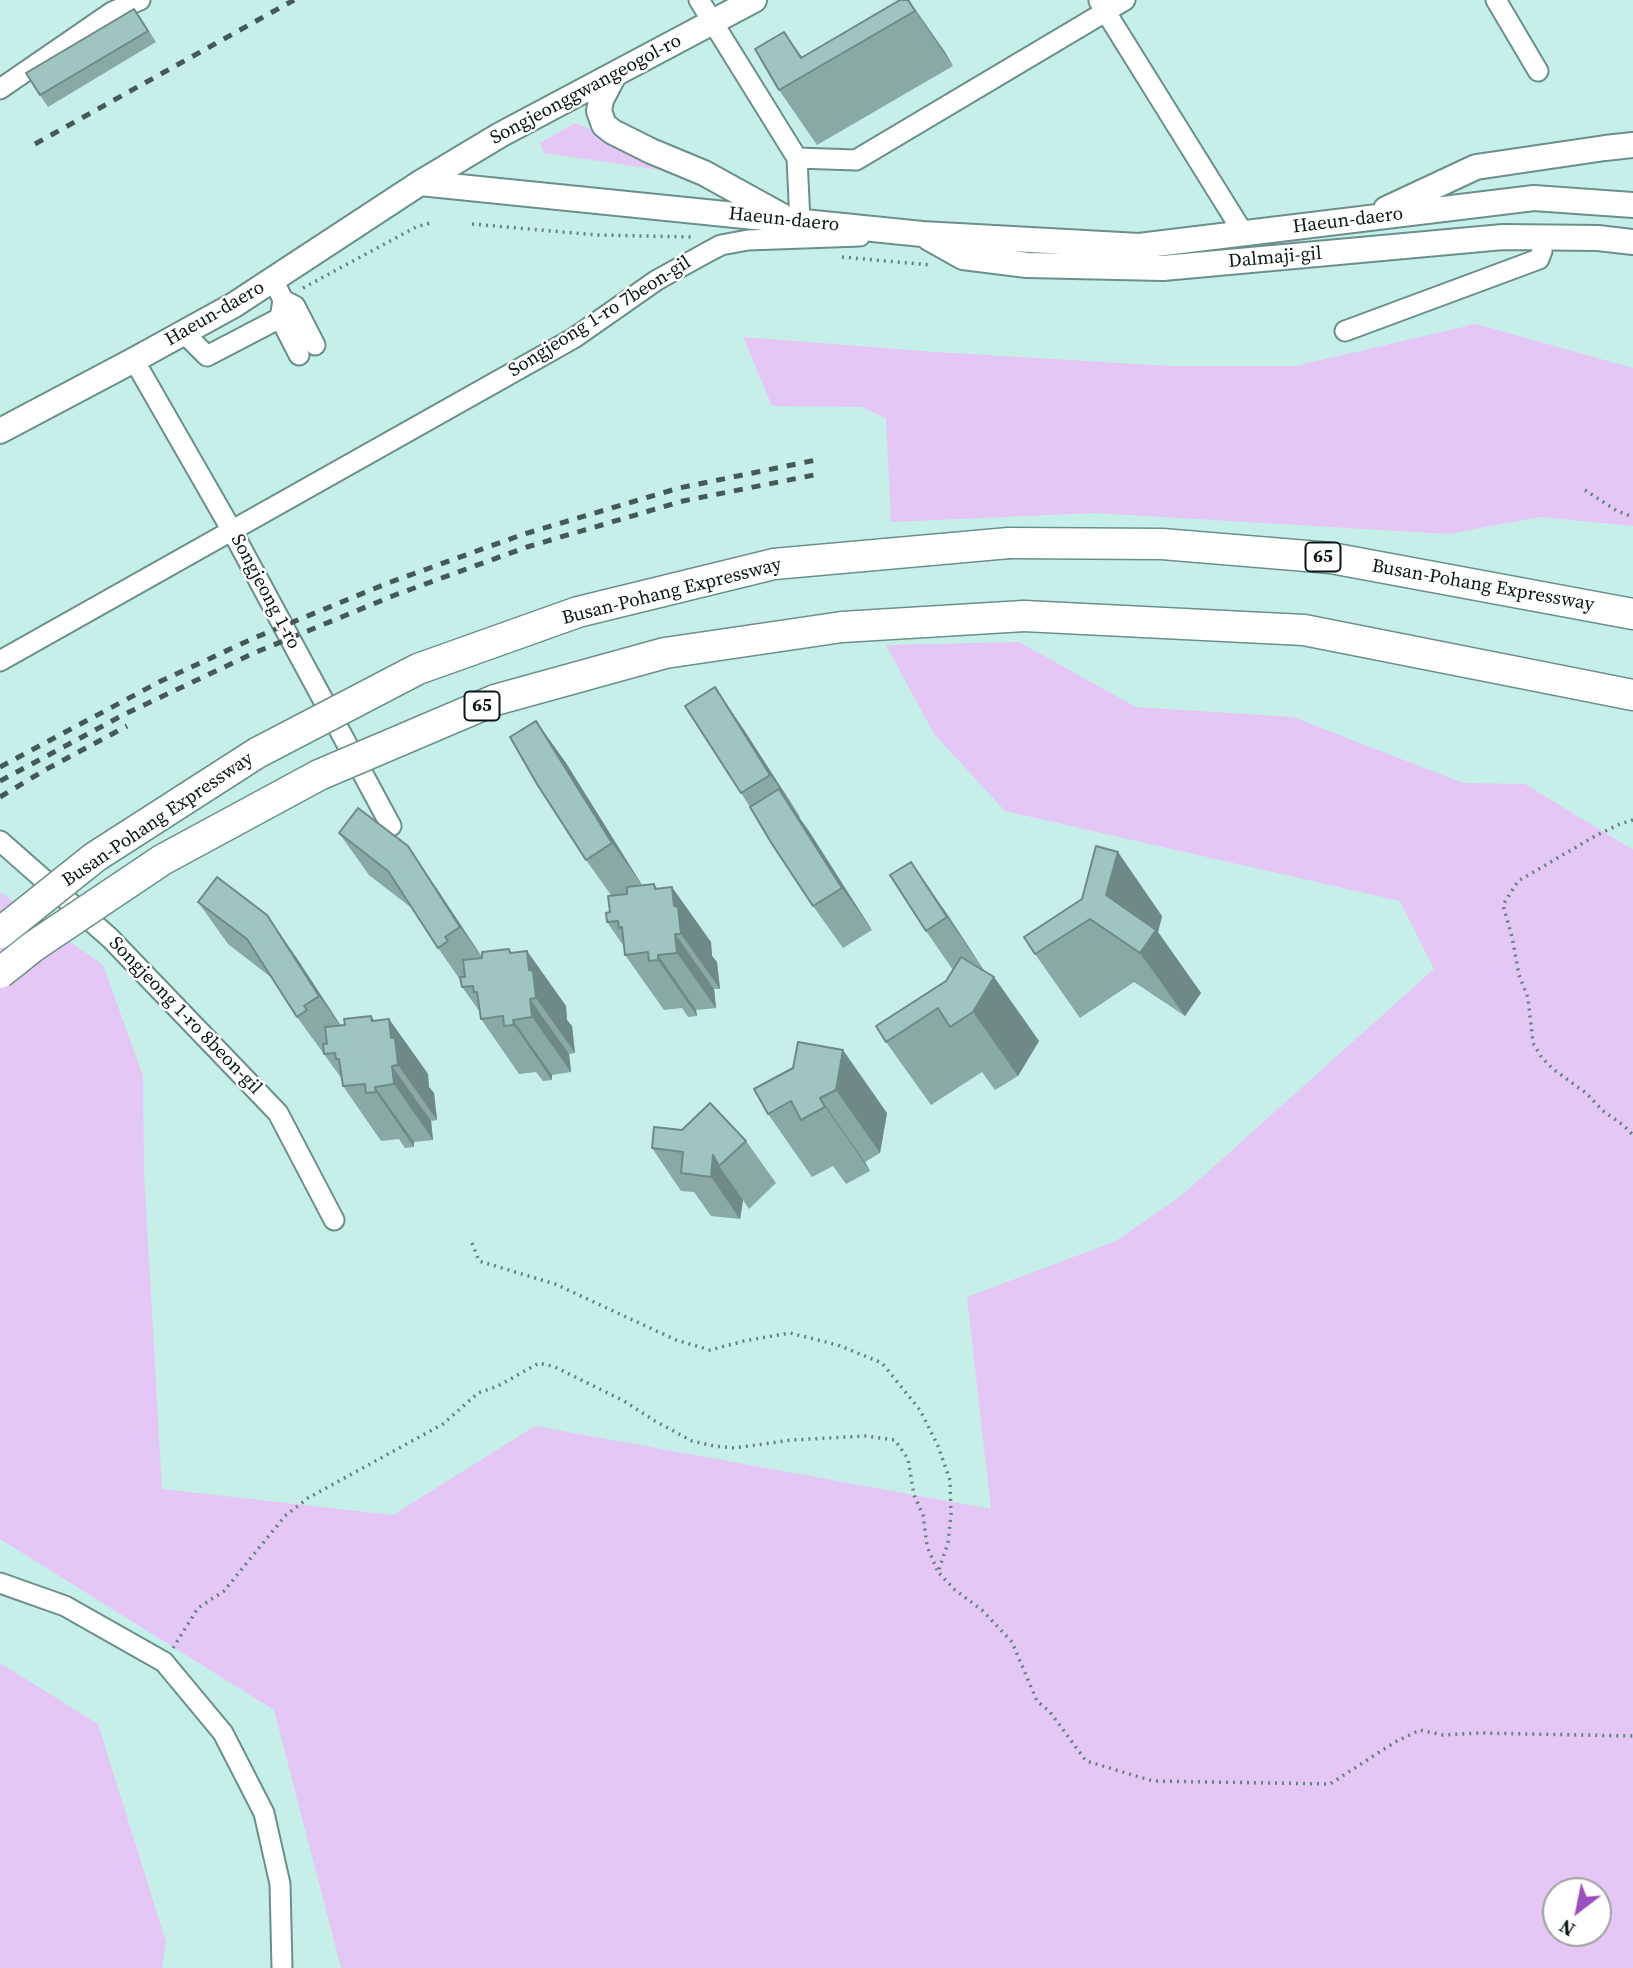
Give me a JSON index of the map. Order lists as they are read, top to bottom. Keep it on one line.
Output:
{"streets":{"highway":["65","Busan-Pohang Expressway"],"main road":["Songjeonggwangeogol-ro","Haeun-daero","Dalmaji-gil"],"street":["Songjeong 1-ro 7beon-gil","Songjeong 1-ro","Songjeong 1-ro 8beon-gil"]},"crossings":[["Songjeonggwangeogol-ro","Haeun-daero"],["Haeun-daero","Dalmaji-gil"],["Haeun-daero","Songjeong 1-ro 7beon-gil"],["Haeun-daero","Songjeong 1-ro"],["Dalmaji-gil","Songjeong 1-ro 7beon-gil"],["Songjeong 1-ro 7beon-gil","Songjeong 1-ro"]],"north":"bottom left"}
